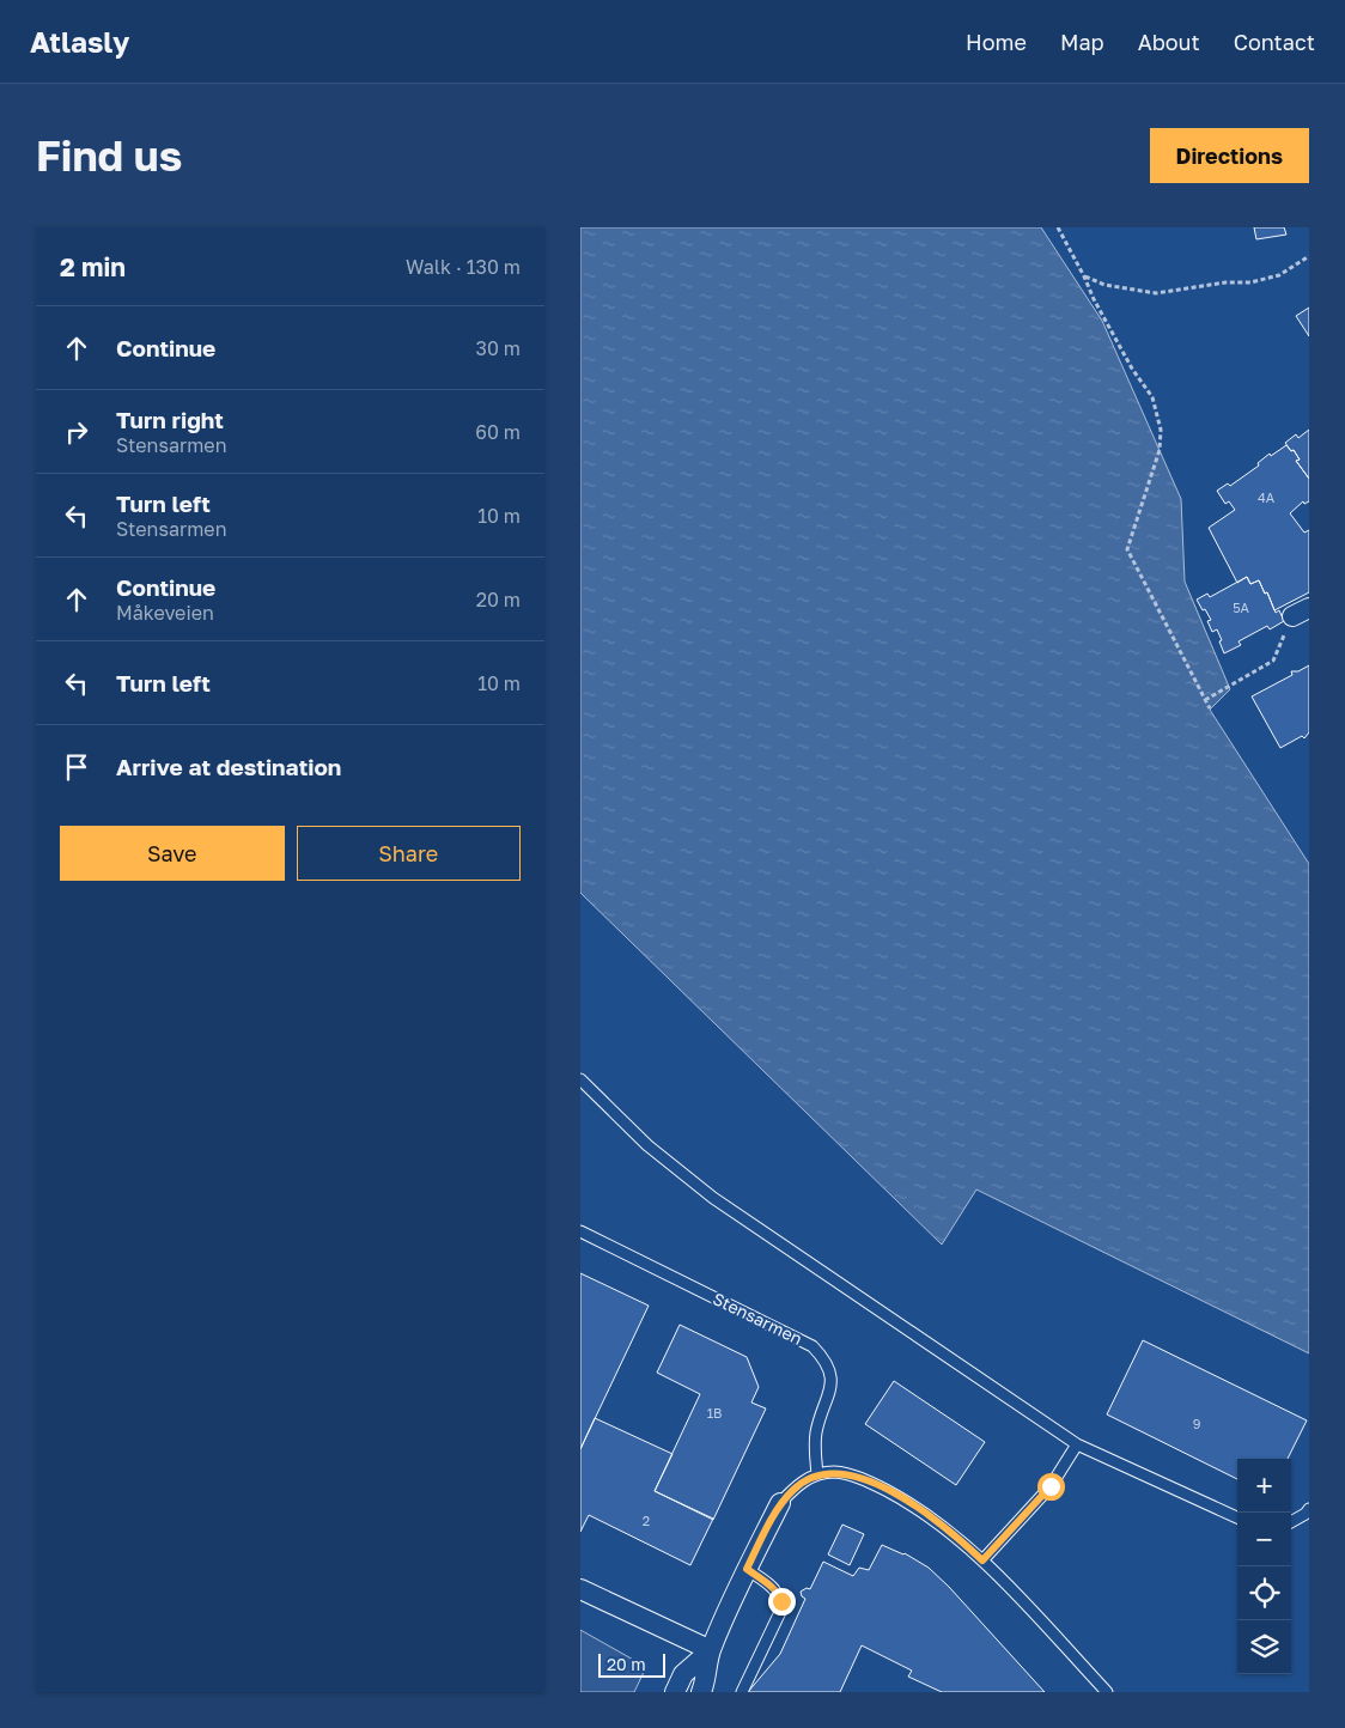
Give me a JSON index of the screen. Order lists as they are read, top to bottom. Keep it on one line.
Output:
{"streets":{"lane":["Stensarmen"]},"house_numbers":["4A","5A","1B","9","2"],"scale_bar":"20 m","page":{"header":"Atlasly","nav":["Home","Map","About","Contact"],"buttons":["Directions",["Save","Share"]],"title":"Find us","heading":["2 min","Walk · 130 m"],"list":[["Continue","30 m"],["Turn right","Stensarmen","60 m"],["Turn left","Stensarmen","10 m"],["Continue","Måkeveien","20 m"],["Turn left","10 m"],"Arrive at destination"],"map_buttons":["+","−"],"scale":"20 m"}}
